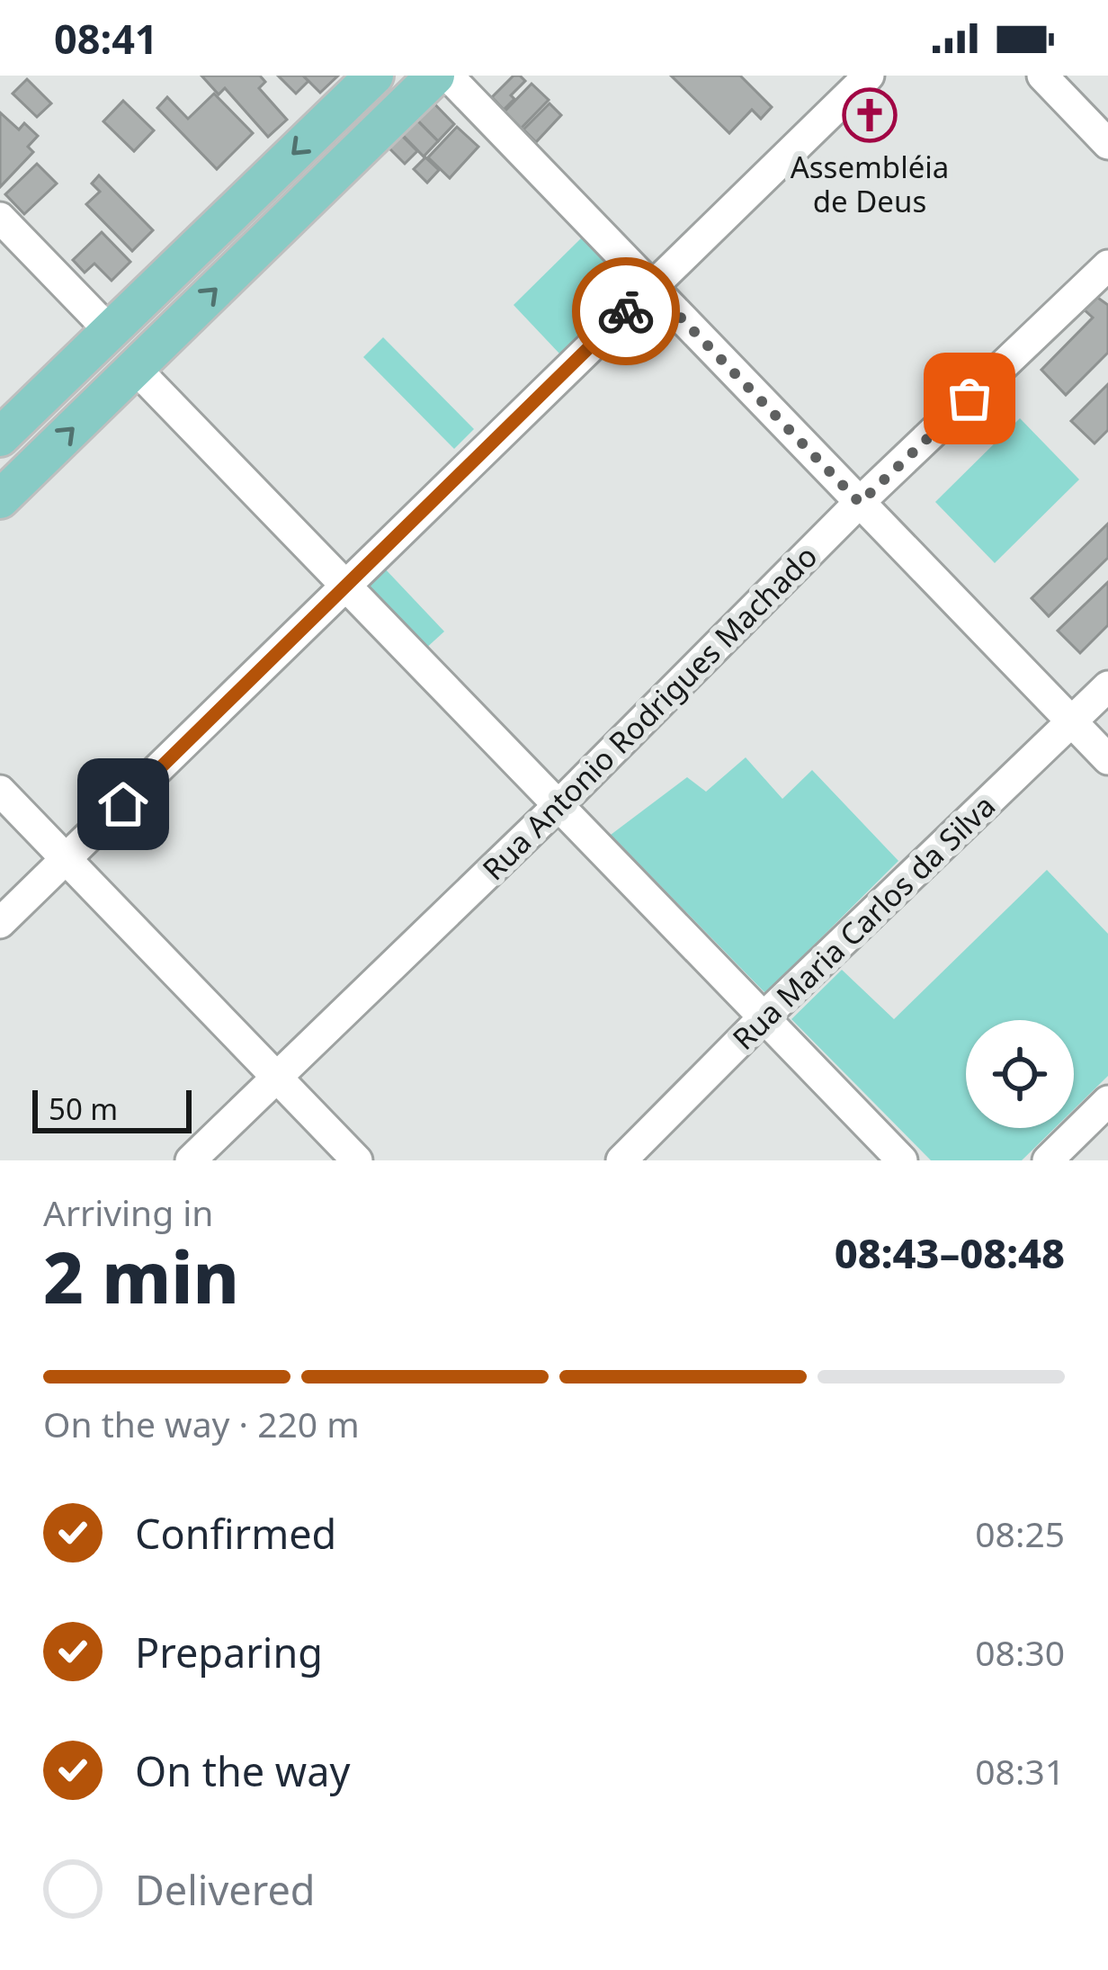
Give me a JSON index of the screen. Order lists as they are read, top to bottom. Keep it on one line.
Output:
{"streets":{"street":["Rua Antonio Rodrigues Machado","Rua Maria Carlos da Silva"]},"places":{"church":["Assembléia de Deus"]},"scale_bar":"50 m","page":{"status":"08:41","scale":"50 m","heading":["2 min","Arriving in","08:43–08:48"],"bar":"On the way · 220 m","list":[["Confirmed","08:25"],["Preparing","08:30"],["On the way","08:31"],"Delivered"]}}
